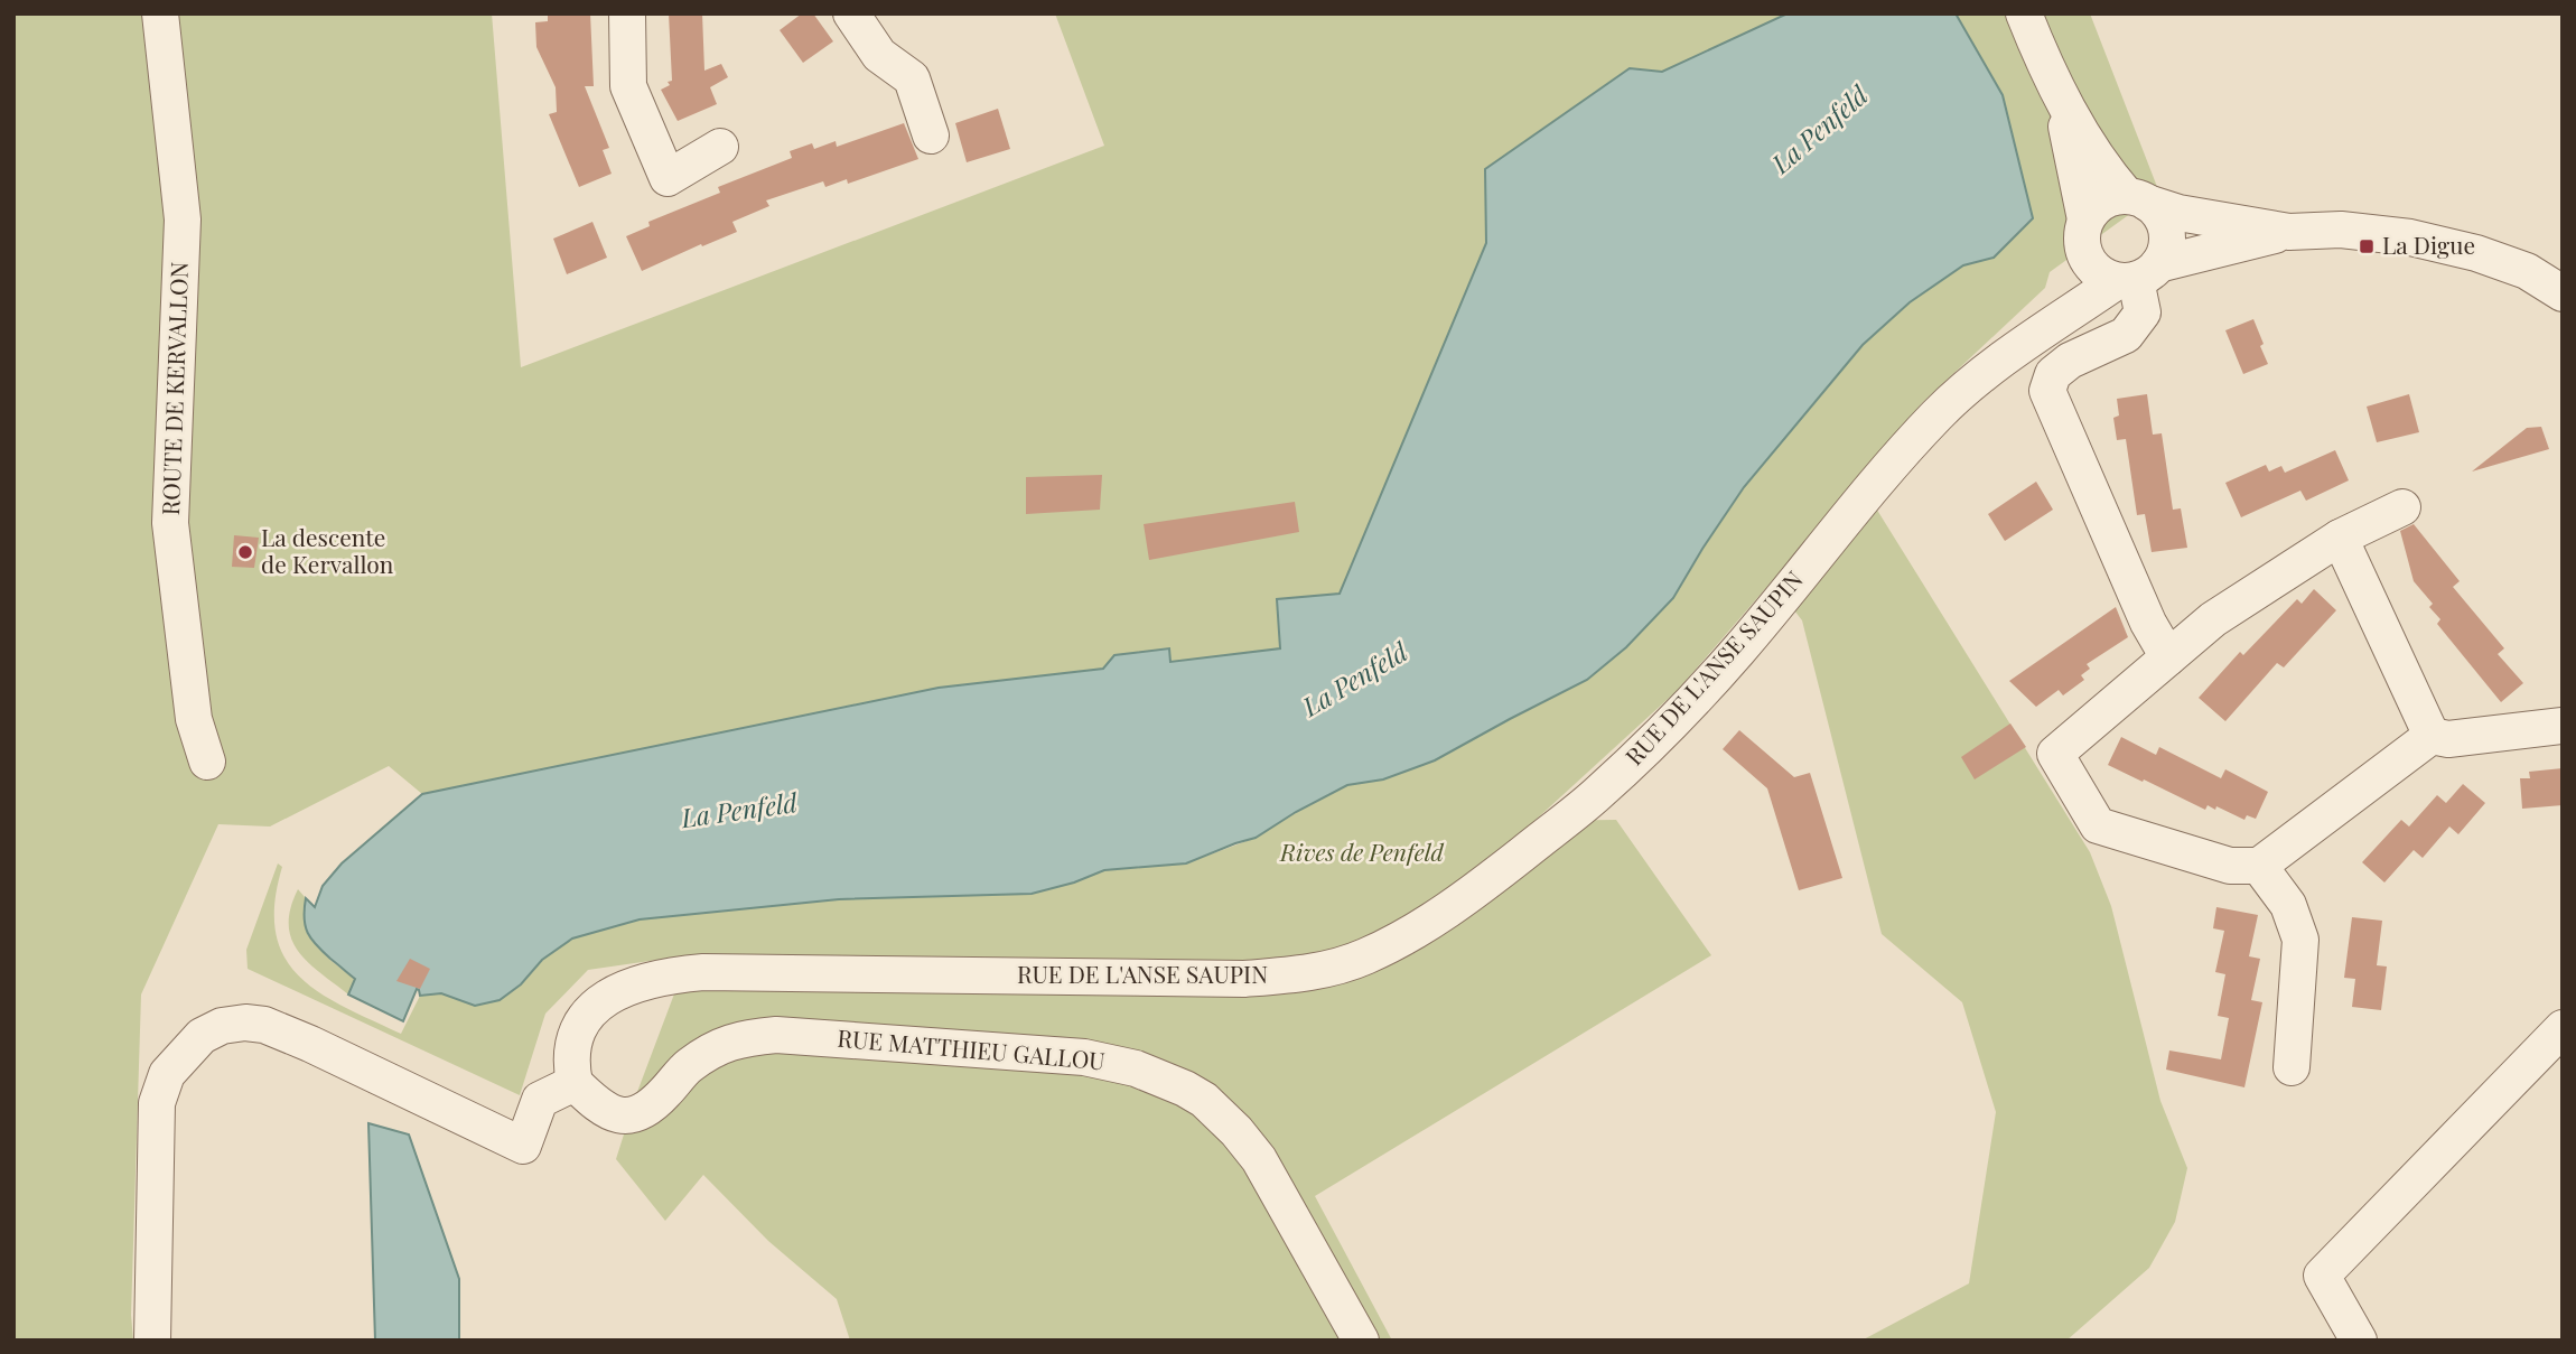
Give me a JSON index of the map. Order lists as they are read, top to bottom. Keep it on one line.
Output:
{"streets":{"street":["ROUTE DE KERVALLON","RUE DE L'ANSE SAUPIN","RUE MATTHIEU GALLOU"]},"crossings":[["RUE DE L'ANSE SAUPIN","RUE MATTHIEU GALLOU"]],"water":["La Penfeld"],"parks":["Rives de Penfeld"],"places":{"transit":["La Digue"],"other":["La descente de Kervallon"]}}
